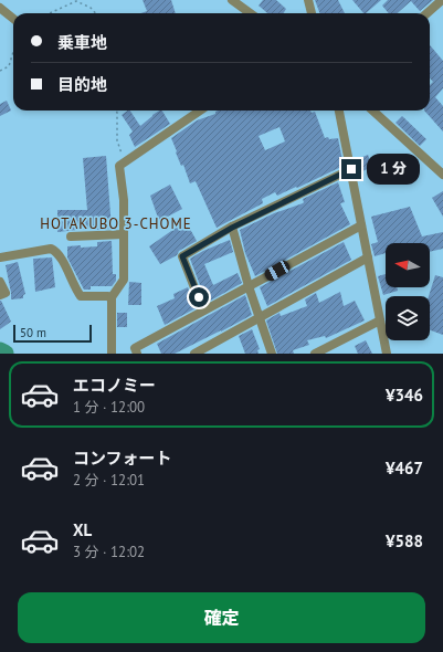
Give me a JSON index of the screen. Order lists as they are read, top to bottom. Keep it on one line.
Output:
{"districts":["HOTAKUBO 3-CHOME"],"scale_bar":"50 m","north":"left","page":{"banner":["乗車地","目的地"],"bubble":"1 分","scale":"50 m","list":[{"name":"エコノミー","note":"1 分 · 12:00","value":"¥346"},{"name":"コンフォート","note":"2 分 · 12:01","value":"¥467"},{"name":"XL","note":"3 分 · 12:02","value":"¥588"}],"buttons":"確定"}}
